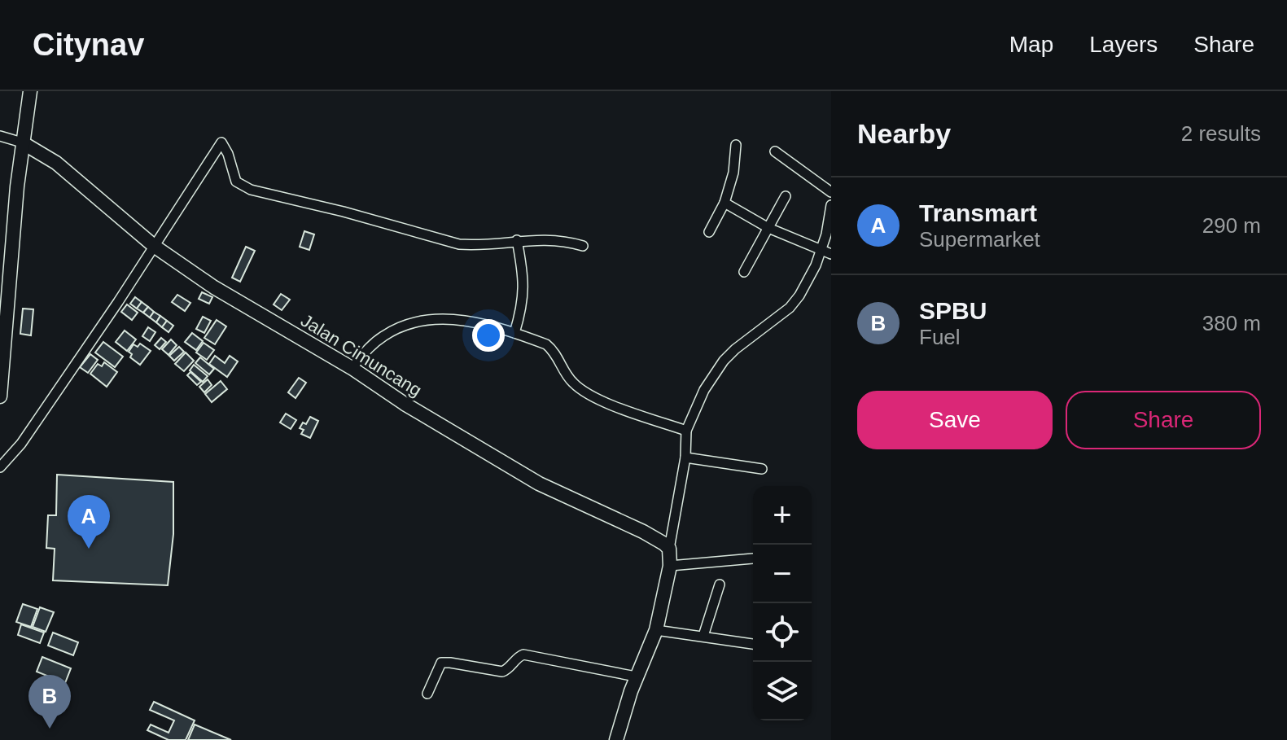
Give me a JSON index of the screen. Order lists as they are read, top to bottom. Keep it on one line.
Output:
{"streets":{"street":["Jalan Cimuncang"]},"page":{"header":"Citynav","nav":["Map","Layers","Share"],"heading":["Nearby","2 results"],"list":[{"mark":"A","name":"Transmart","note":"Supermarket","value":"290 m"},{"mark":"B","name":"SPBU","note":"Fuel","value":"380 m"}],"buttons":["Save","Share"],"map_buttons":["+","−"],"pins":["A","B"]}}
